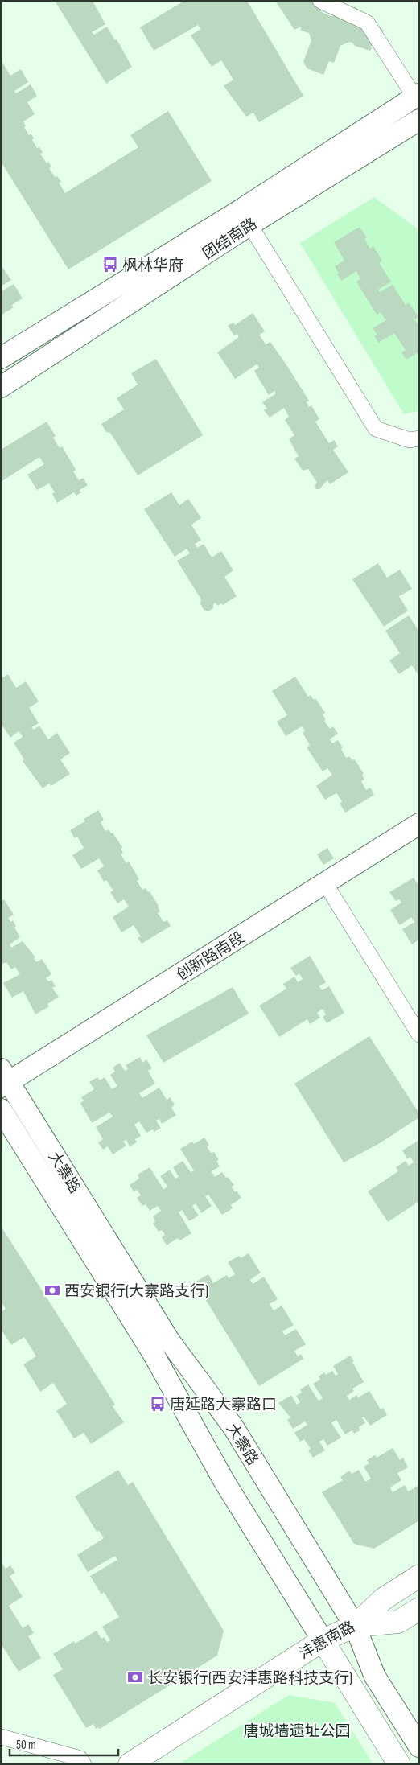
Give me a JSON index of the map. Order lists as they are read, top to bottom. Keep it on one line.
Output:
{"streets":{"main road":["团结南路","创新路南段","大寨路","沣惠南路"]},"crossings":[["创新路南段","大寨路"],["大寨路","沣惠南路"]],"parks":["唐城墙遗址公园"],"places":{"bus stop":["枫林华府","唐延路大寨路口"],"bank":["西安银行(大寨路支行)","长安银行(西安沣惠路科技支行)"]},"scale_bar":"50 m"}
